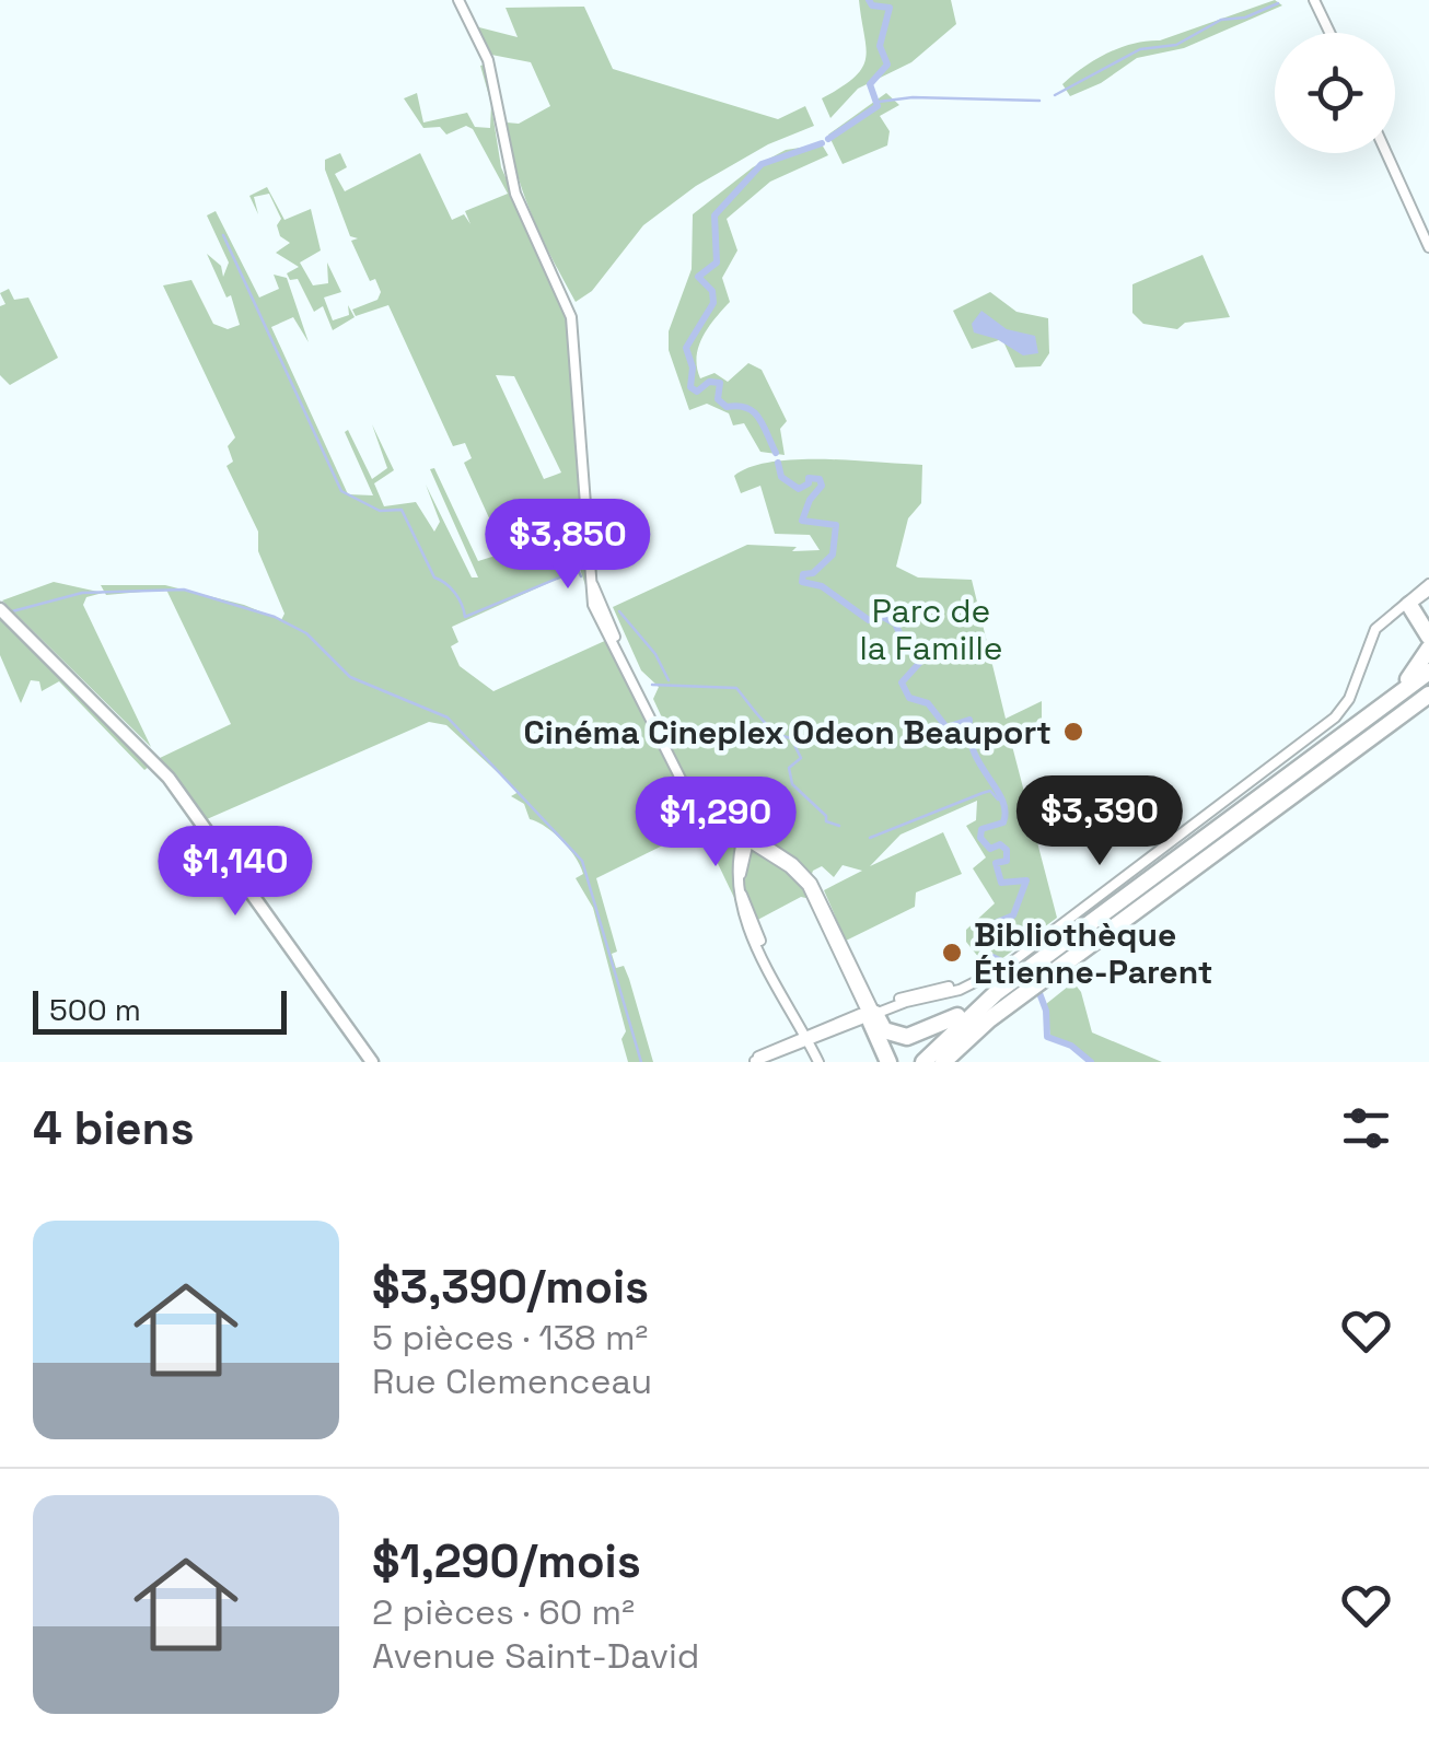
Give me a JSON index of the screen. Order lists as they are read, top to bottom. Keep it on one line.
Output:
{"parks":["Parc de la Famille"],"places":["Cinéma Cineplex Odeon Beauport","Bibliothèque Étienne-Parent"],"scale_bar":"500 m","page":{"price":["$3,850","$3,390","$1,290","$1,140"],"scale":"500 m","heading":"4 biens","list":[{"name":"$3,390/mois","note":"5 pièces · 138 m² · Rue Clemenceau"},{"name":"$1,290/mois","note":"2 pièces · 60 m² · Avenue Saint-David"}]}}
